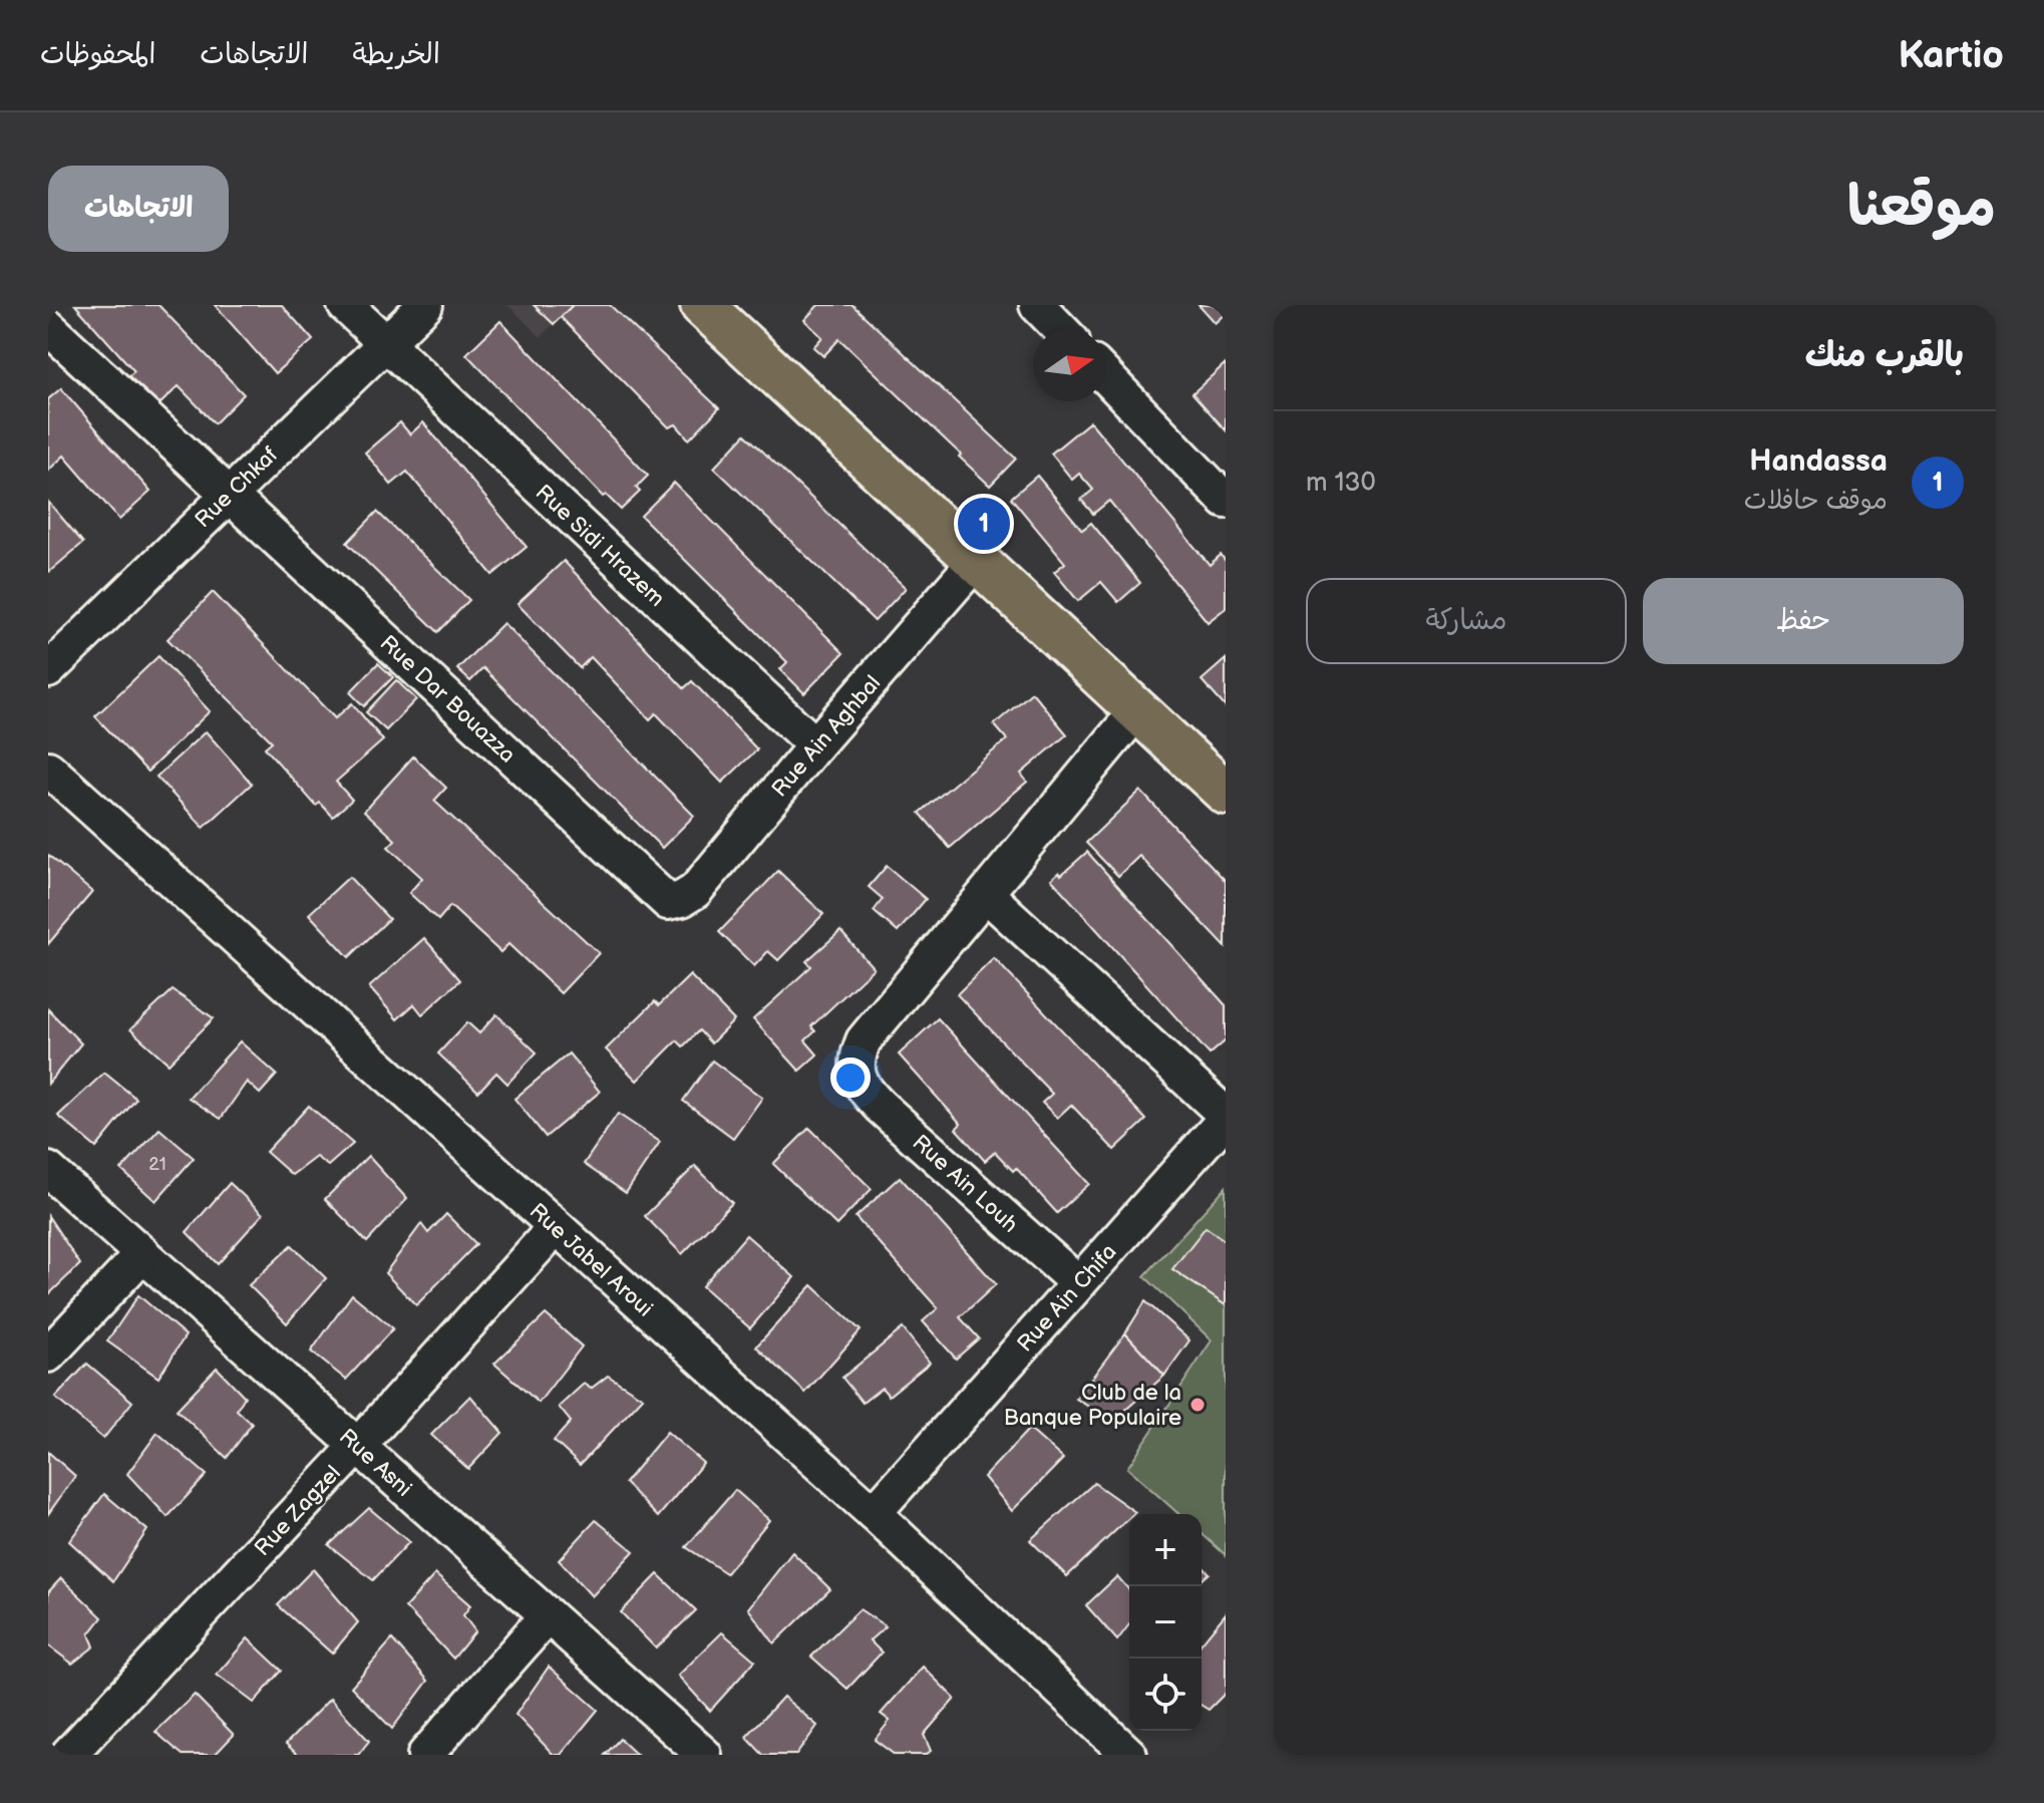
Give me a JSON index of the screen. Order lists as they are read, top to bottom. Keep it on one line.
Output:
{"streets":{"street":["Rue Chkaf","Rue Sidi Hrazem","Rue Dar Bouazza","Rue Ain Aghbal","Rue Ain Louh","Rue Jabel Aroui","Rue Ain Chifa","Rue Asni","Rue Zagzel"]},"crossings":[["Rue Chkaf","Rue Sidi Hrazem"],["Rue Chkaf","Rue Dar Bouazza"],["Rue Sidi Hrazem","Rue Ain Aghbal"],["Rue Dar Bouazza","Rue Ain Aghbal"],["Rue Ain Louh","Rue Ain Chifa"],["Rue Jabel Aroui","Rue Ain Chifa"],["Rue Jabel Aroui","Rue Zagzel"],["Rue Asni","Rue Zagzel"]],"places":["Club de la Banque Populaire"],"house_numbers":["21"],"north":"right","page":{"header":"Kartio","nav":["الخريطة","الاتجاهات","المحفوظات"],"title":"موقعنا","buttons":["الاتجاهات",["حفظ","مشاركة"]],"heading":"بالقرب منك","list":[{"mark":"1","name":"Handassa","note":"موقف حافلات","value":"130 m"}],"pins":"1","map_buttons":["+","−"]}}
